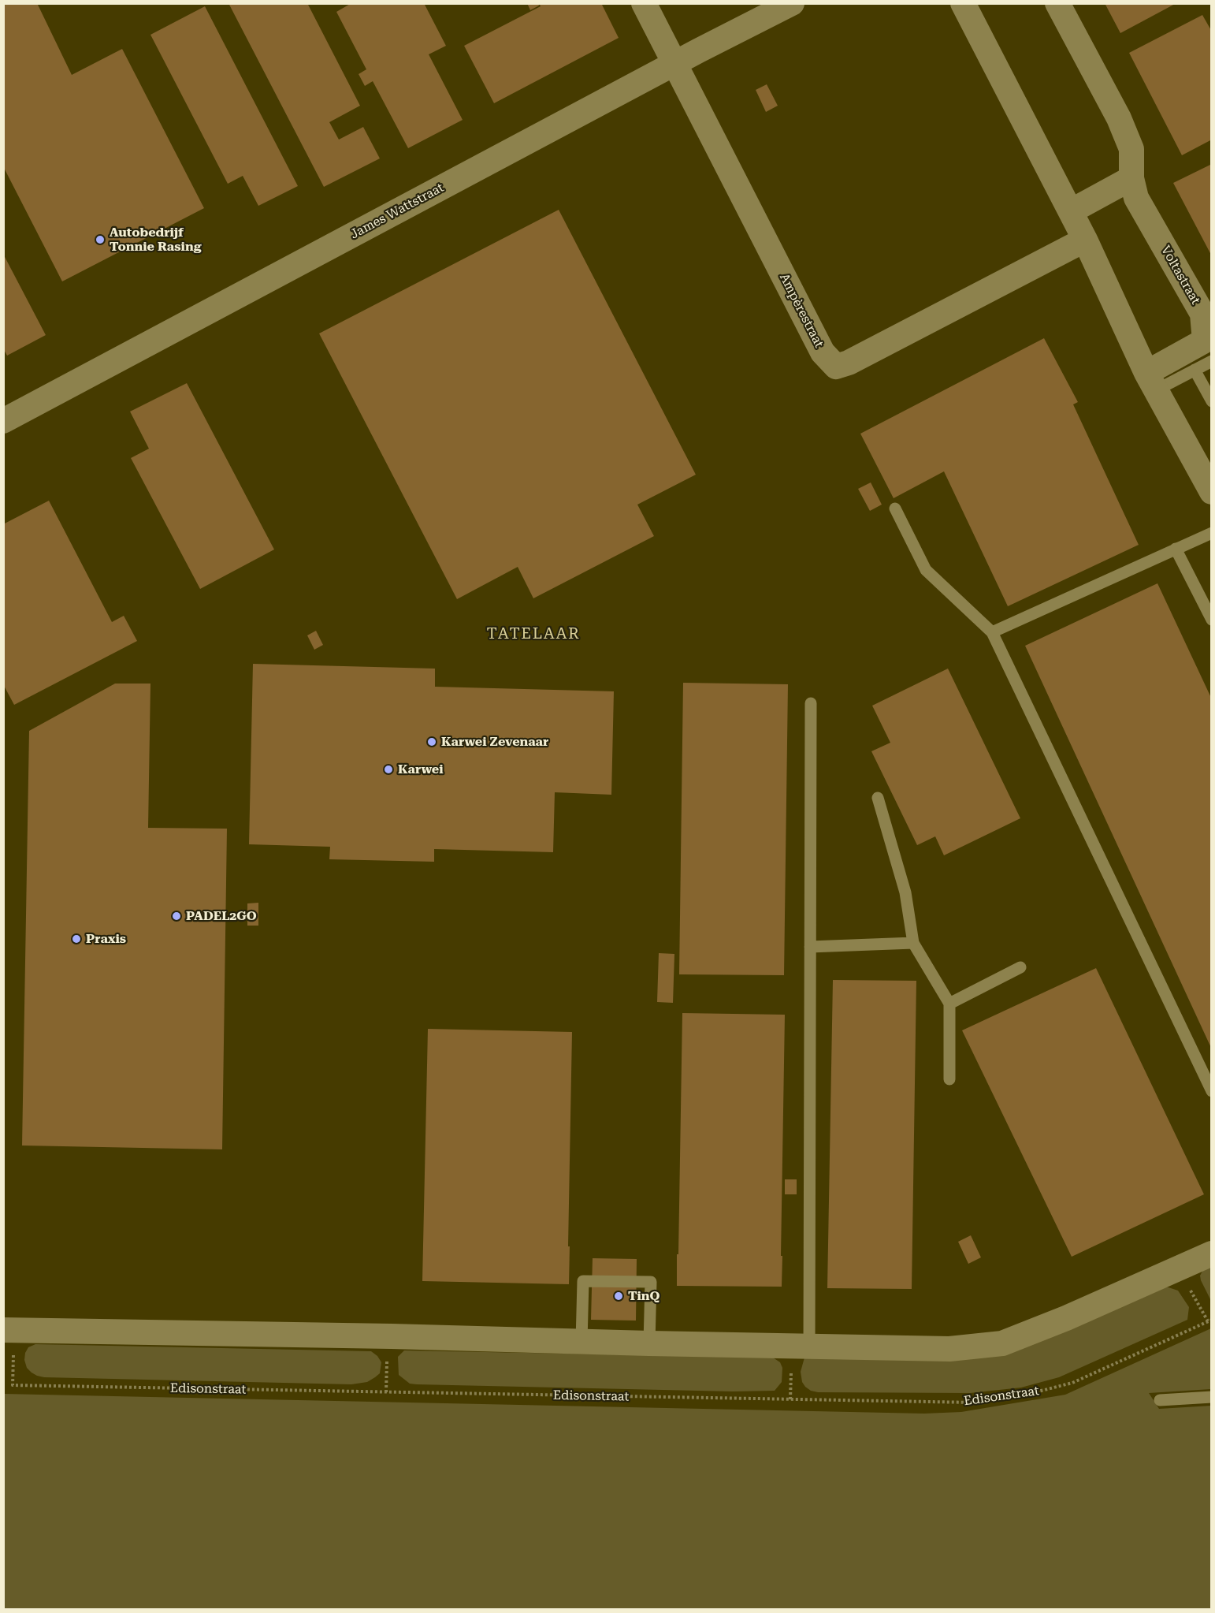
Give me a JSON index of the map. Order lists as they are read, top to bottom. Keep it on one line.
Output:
{"streets":{"street":["James Wattstraat","Voltastraat","Ampèrestraat"],"path":["Edisonstraat"]},"crossings":[["James Wattstraat","Ampèrestraat"]],"districts":["TATELAAR"],"places":["Autobedrijf Tonnie Rasing","Karwei Zevenaar","Karwei","PADEL2GO","Praxis","TinQ"]}
